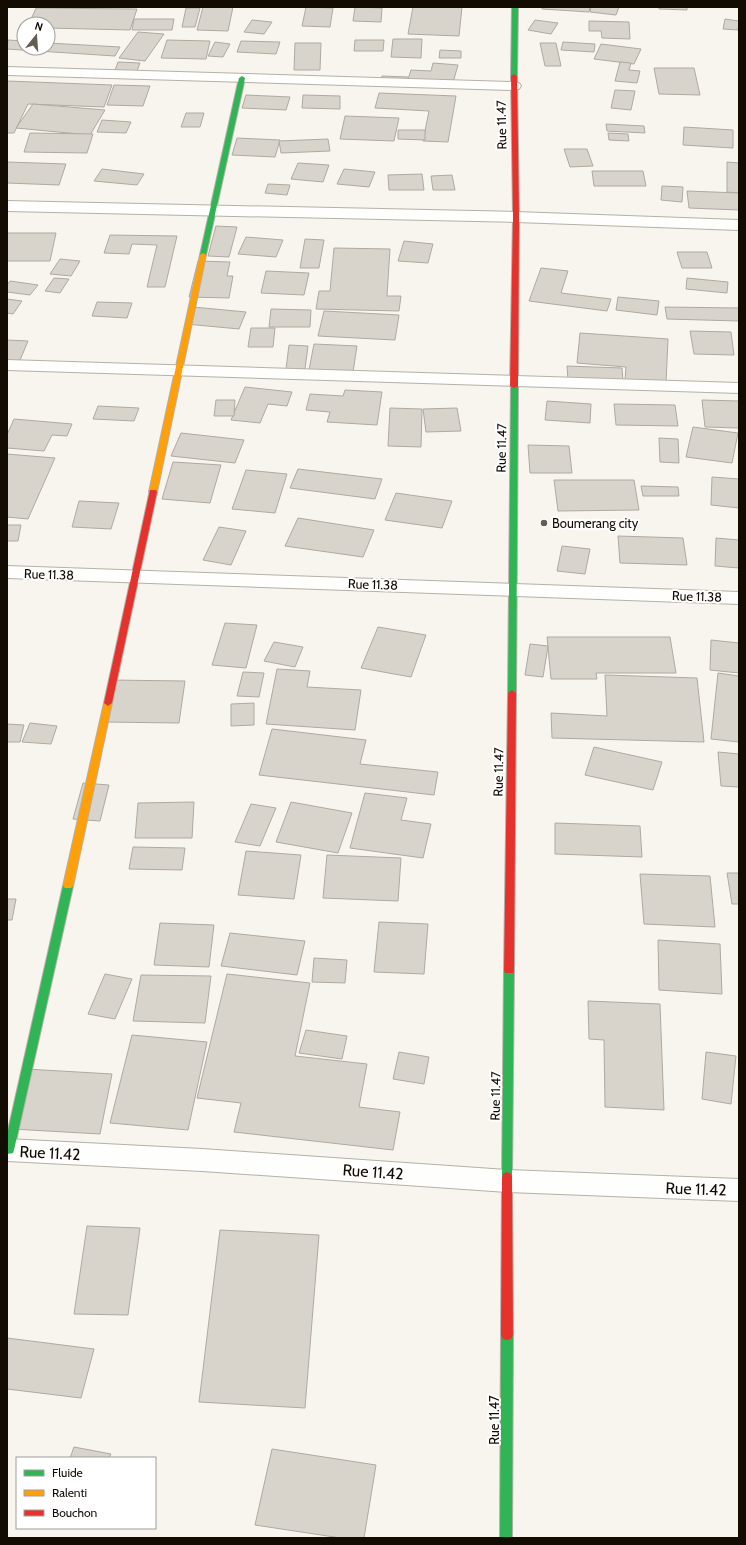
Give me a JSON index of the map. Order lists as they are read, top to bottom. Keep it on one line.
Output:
{"streets":{"street":["Rue 11.47","Rue 11.38","Rue 11.42"]},"crossings":[["Rue 11.47","Rue 11.38"],["Rue 11.47","Rue 11.42"]],"places":["Boumerang city"],"legend":["Fluide","Ralenti","Bouchon"],"north":"top"}
